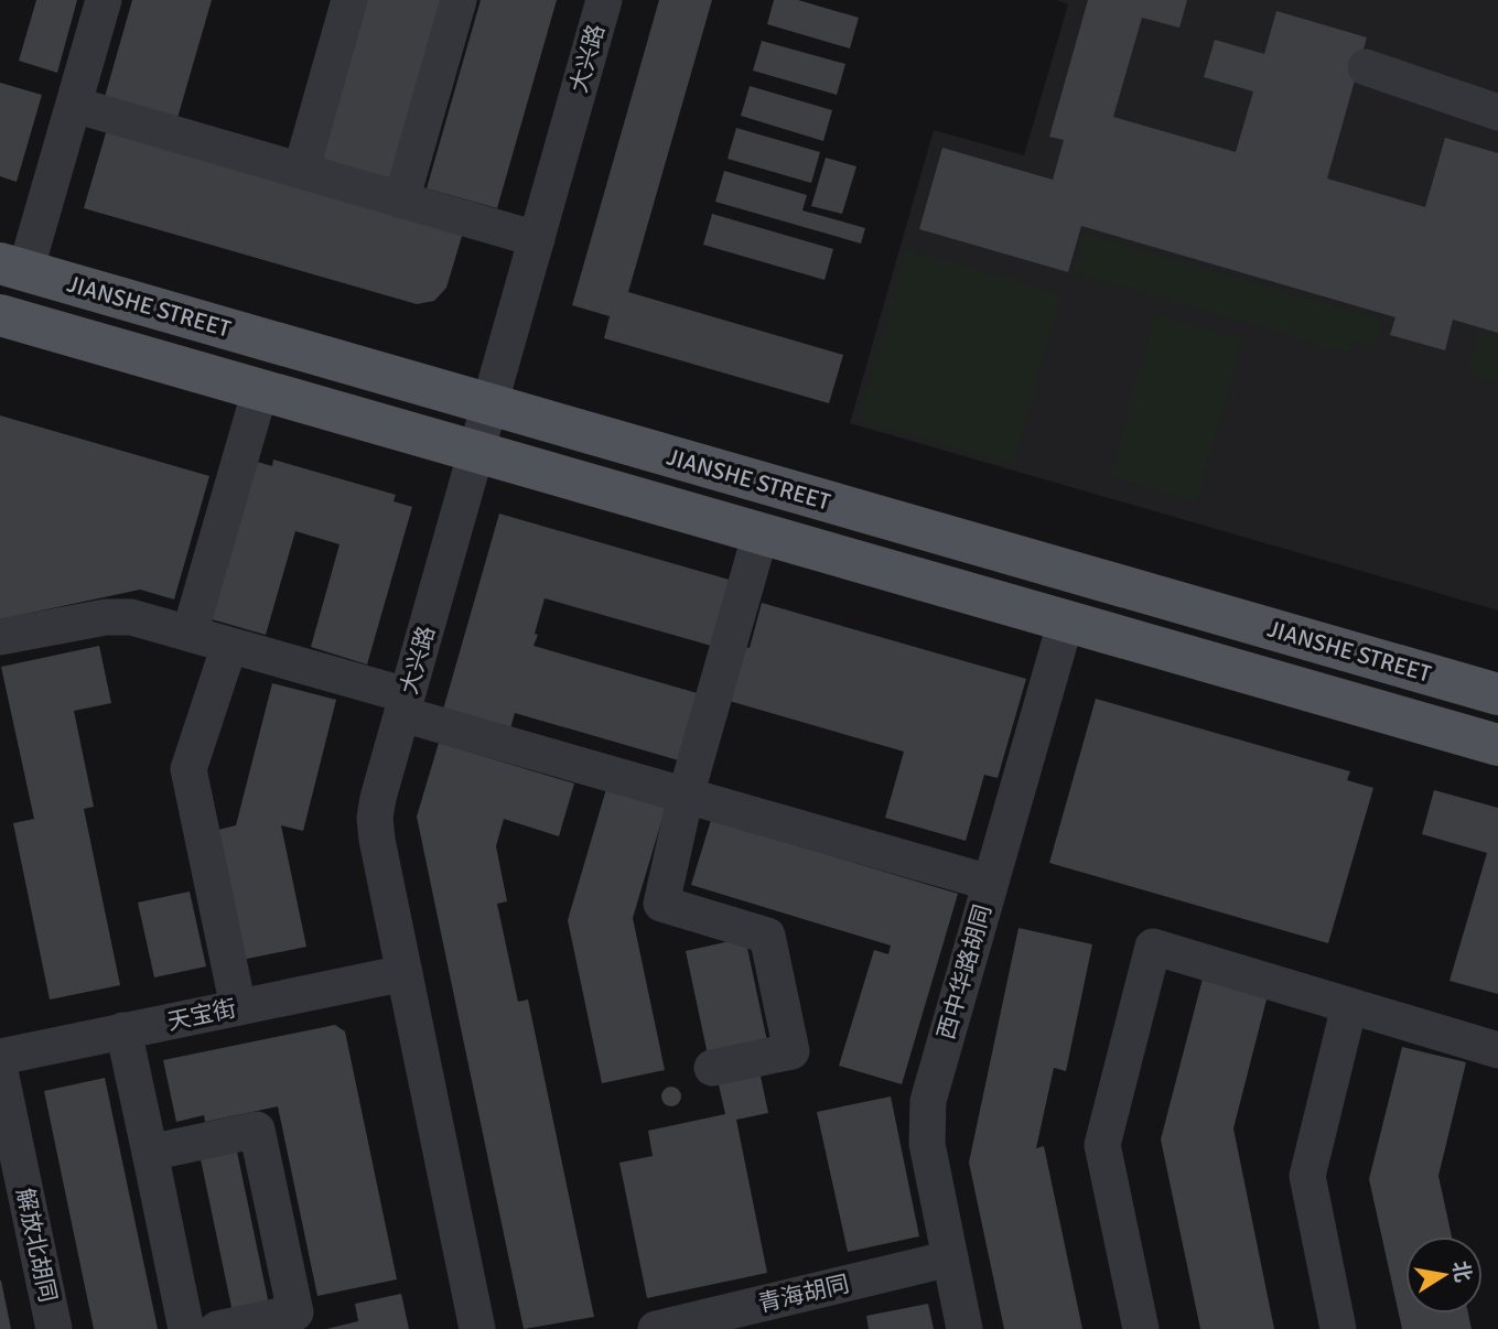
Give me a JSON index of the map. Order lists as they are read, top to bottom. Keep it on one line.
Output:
{"streets":{"main road":["JIANSHE STREET"],"street":["大兴路","西中华路胡同","天宝街","解放北胡同","青海胡同"]},"crossings":[["大兴路","JIANSHE STREET"],["大兴路","天宝街"],["JIANSHE STREET","西中华路胡同"],["西中华路胡同","青海胡同"]],"north":"right"}
